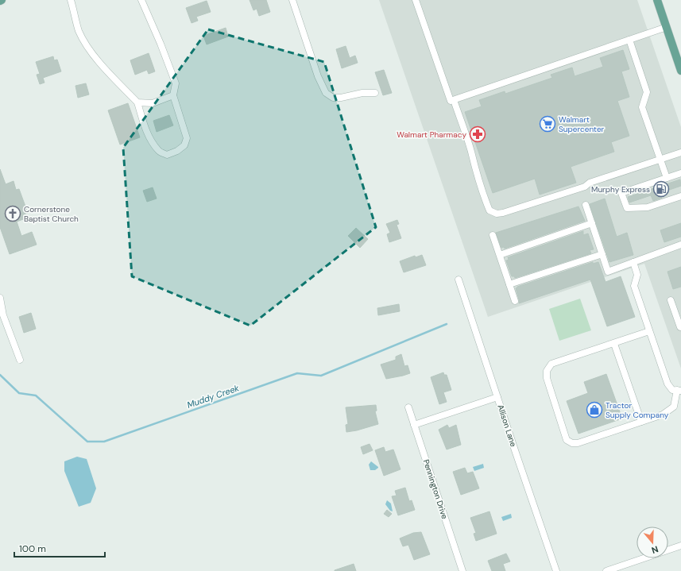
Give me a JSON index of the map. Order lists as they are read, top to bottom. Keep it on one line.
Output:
{"streets":{"street":["Allison Lane","Pennington Drive"]},"water":["Muddy Creek"],"places":{"supermarket":["Walmart Supercenter"],"pharmacy":["Walmart Pharmacy"],"fuel station":["Murphy Express"],"church":["Cornerstone Baptist Church"],"shop":["Tractor Supply Company"]},"scale_bar":"100 m","north":"bottom"}
